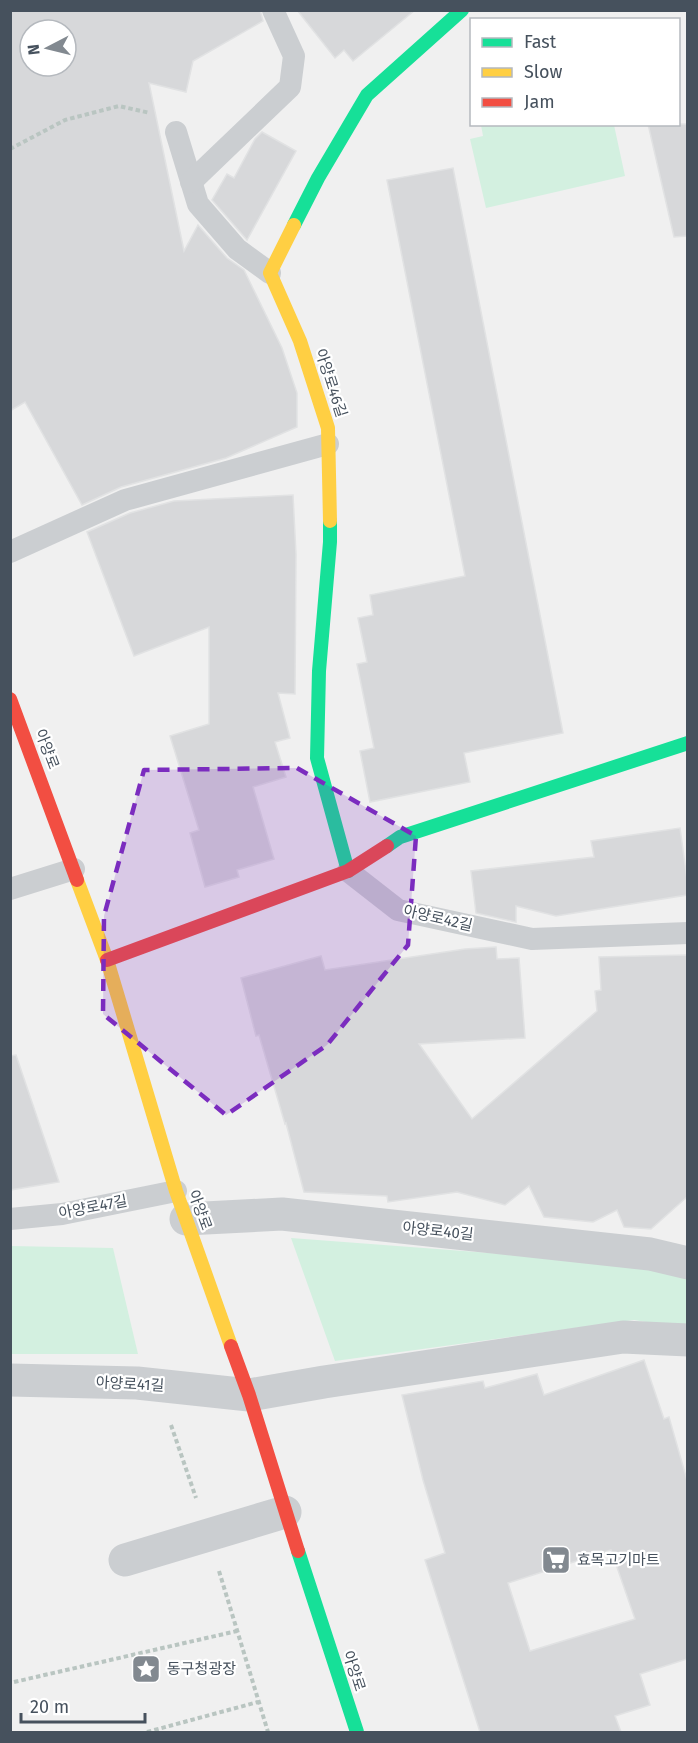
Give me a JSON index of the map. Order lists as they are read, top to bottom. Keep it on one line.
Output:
{"streets":{"street":["아양로46길","아양로","아양로40길","아양로41길"],"lane":["아양로42길","아양로47길"]},"crossings":[["아양로46길","아양로42길"],["아양로","아양로47길"],["아양로","아양로40길"],["아양로","아양로41길"],["아양로47길","아양로40길"]],"places":{"supermarket":["효목고기마트"],"place":["동구청광장"]},"legend":["Fast","Slow","Jam"],"scale_bar":"20 m","north":"left"}
